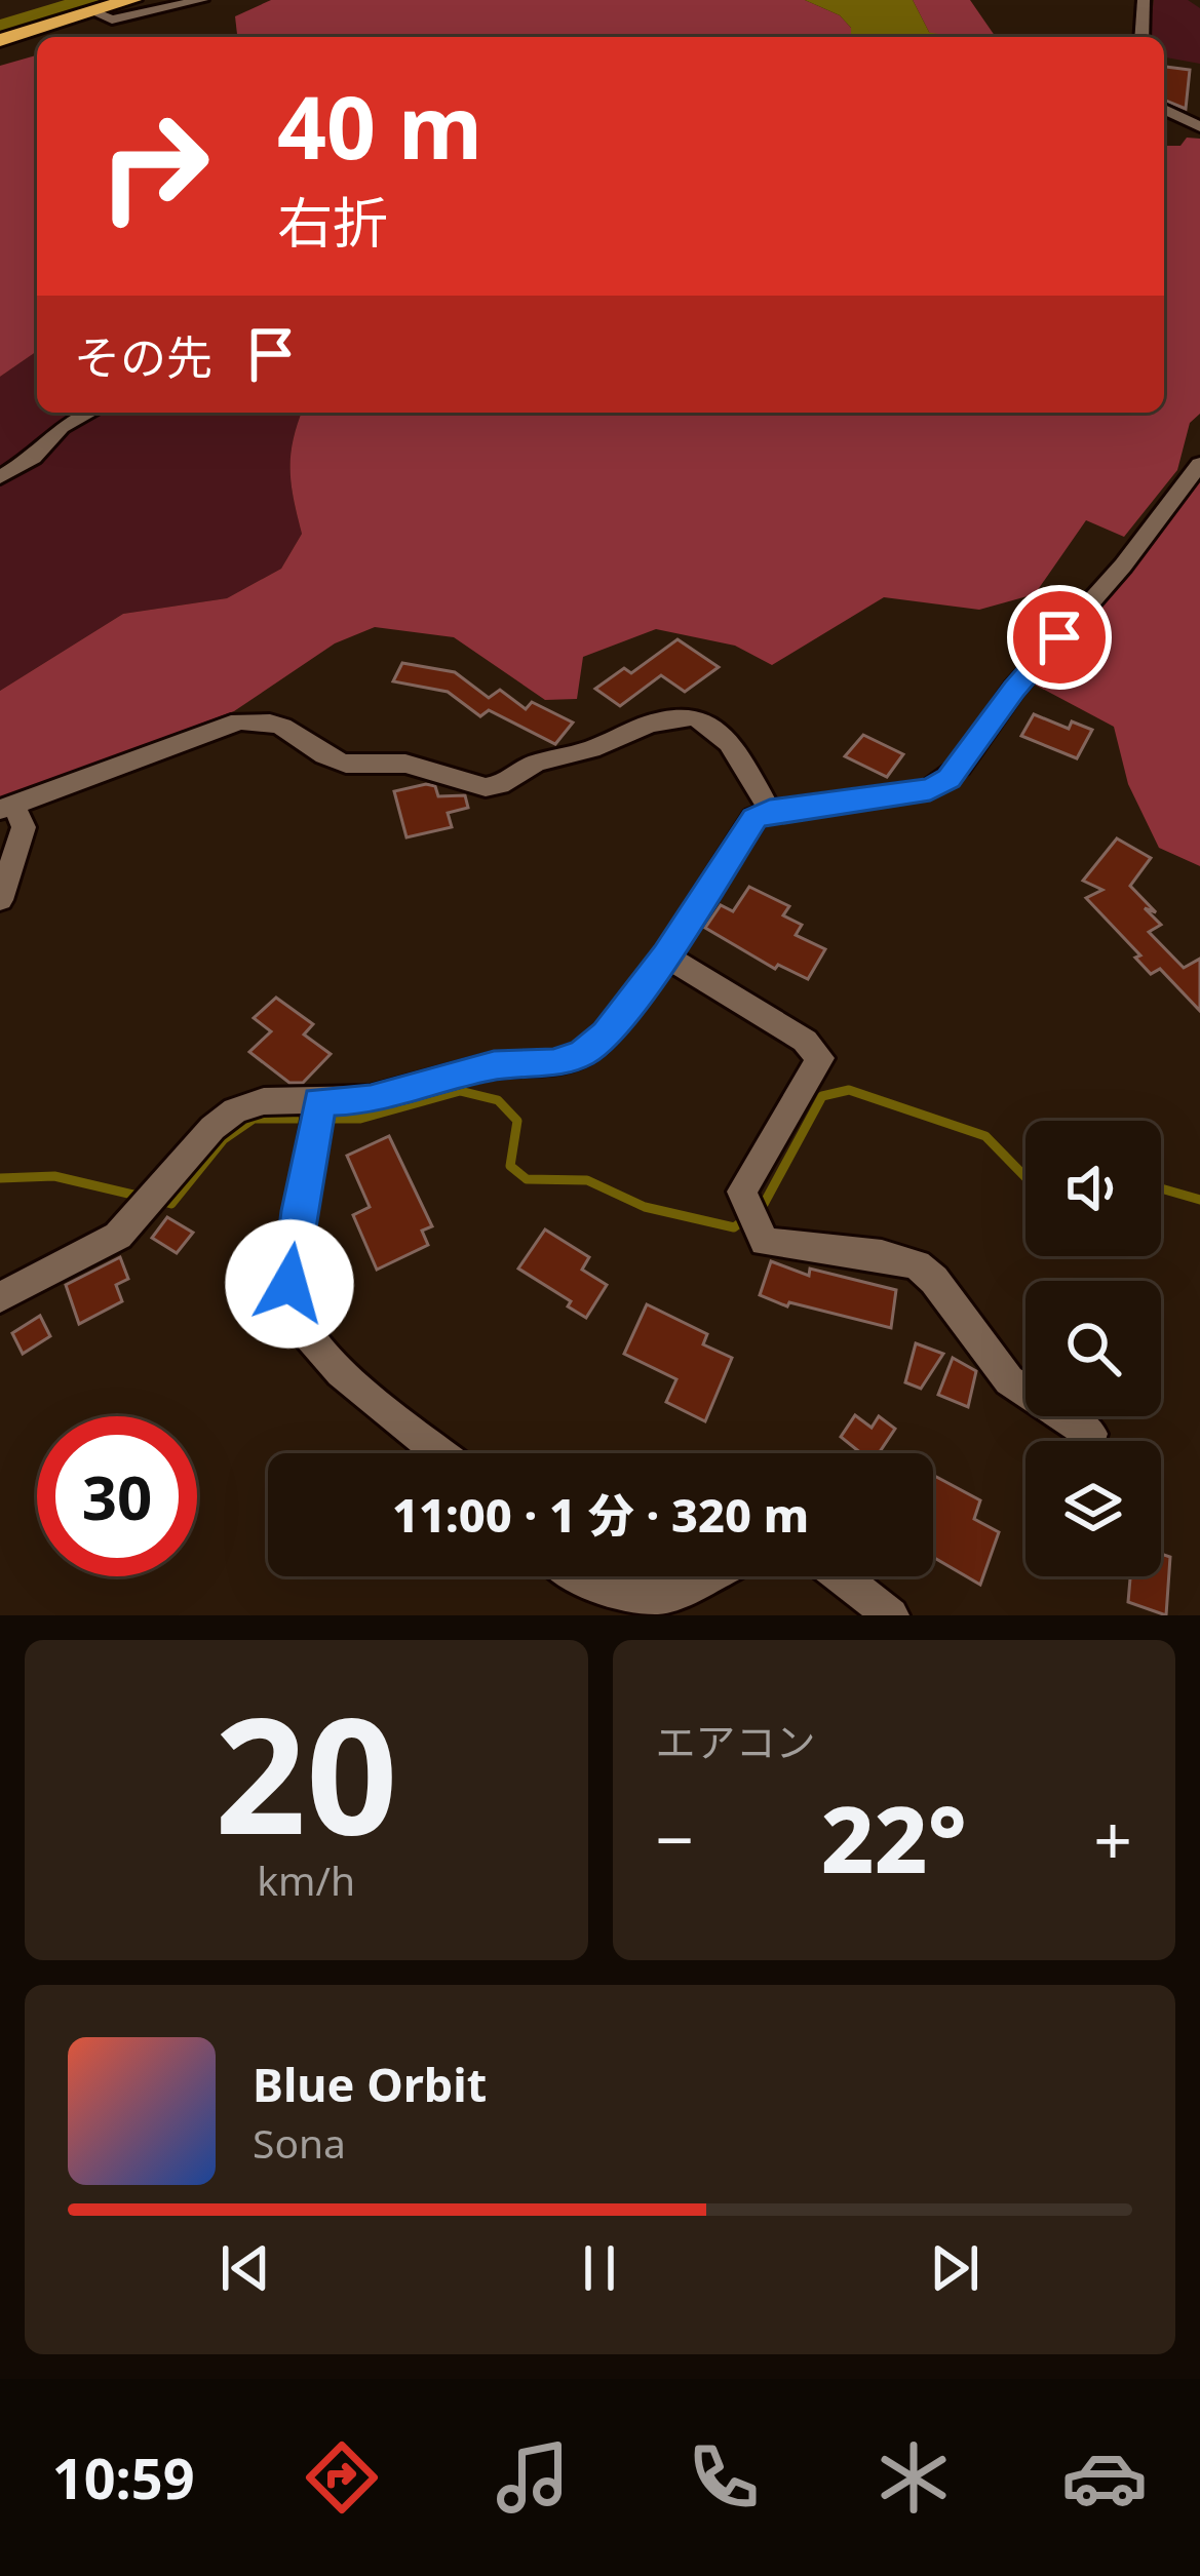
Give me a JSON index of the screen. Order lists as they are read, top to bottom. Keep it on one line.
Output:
{"page":{"turn":["40 m","右折"],"then":"その先","limit":"30","trip":"11:00 · 1 分 · 320 m","tile":[["20","km/h"],"エアコン"],"heat":["−","22°","+"],"song":["Blue Orbit","Sona"],"tabs":"10:59"}}
